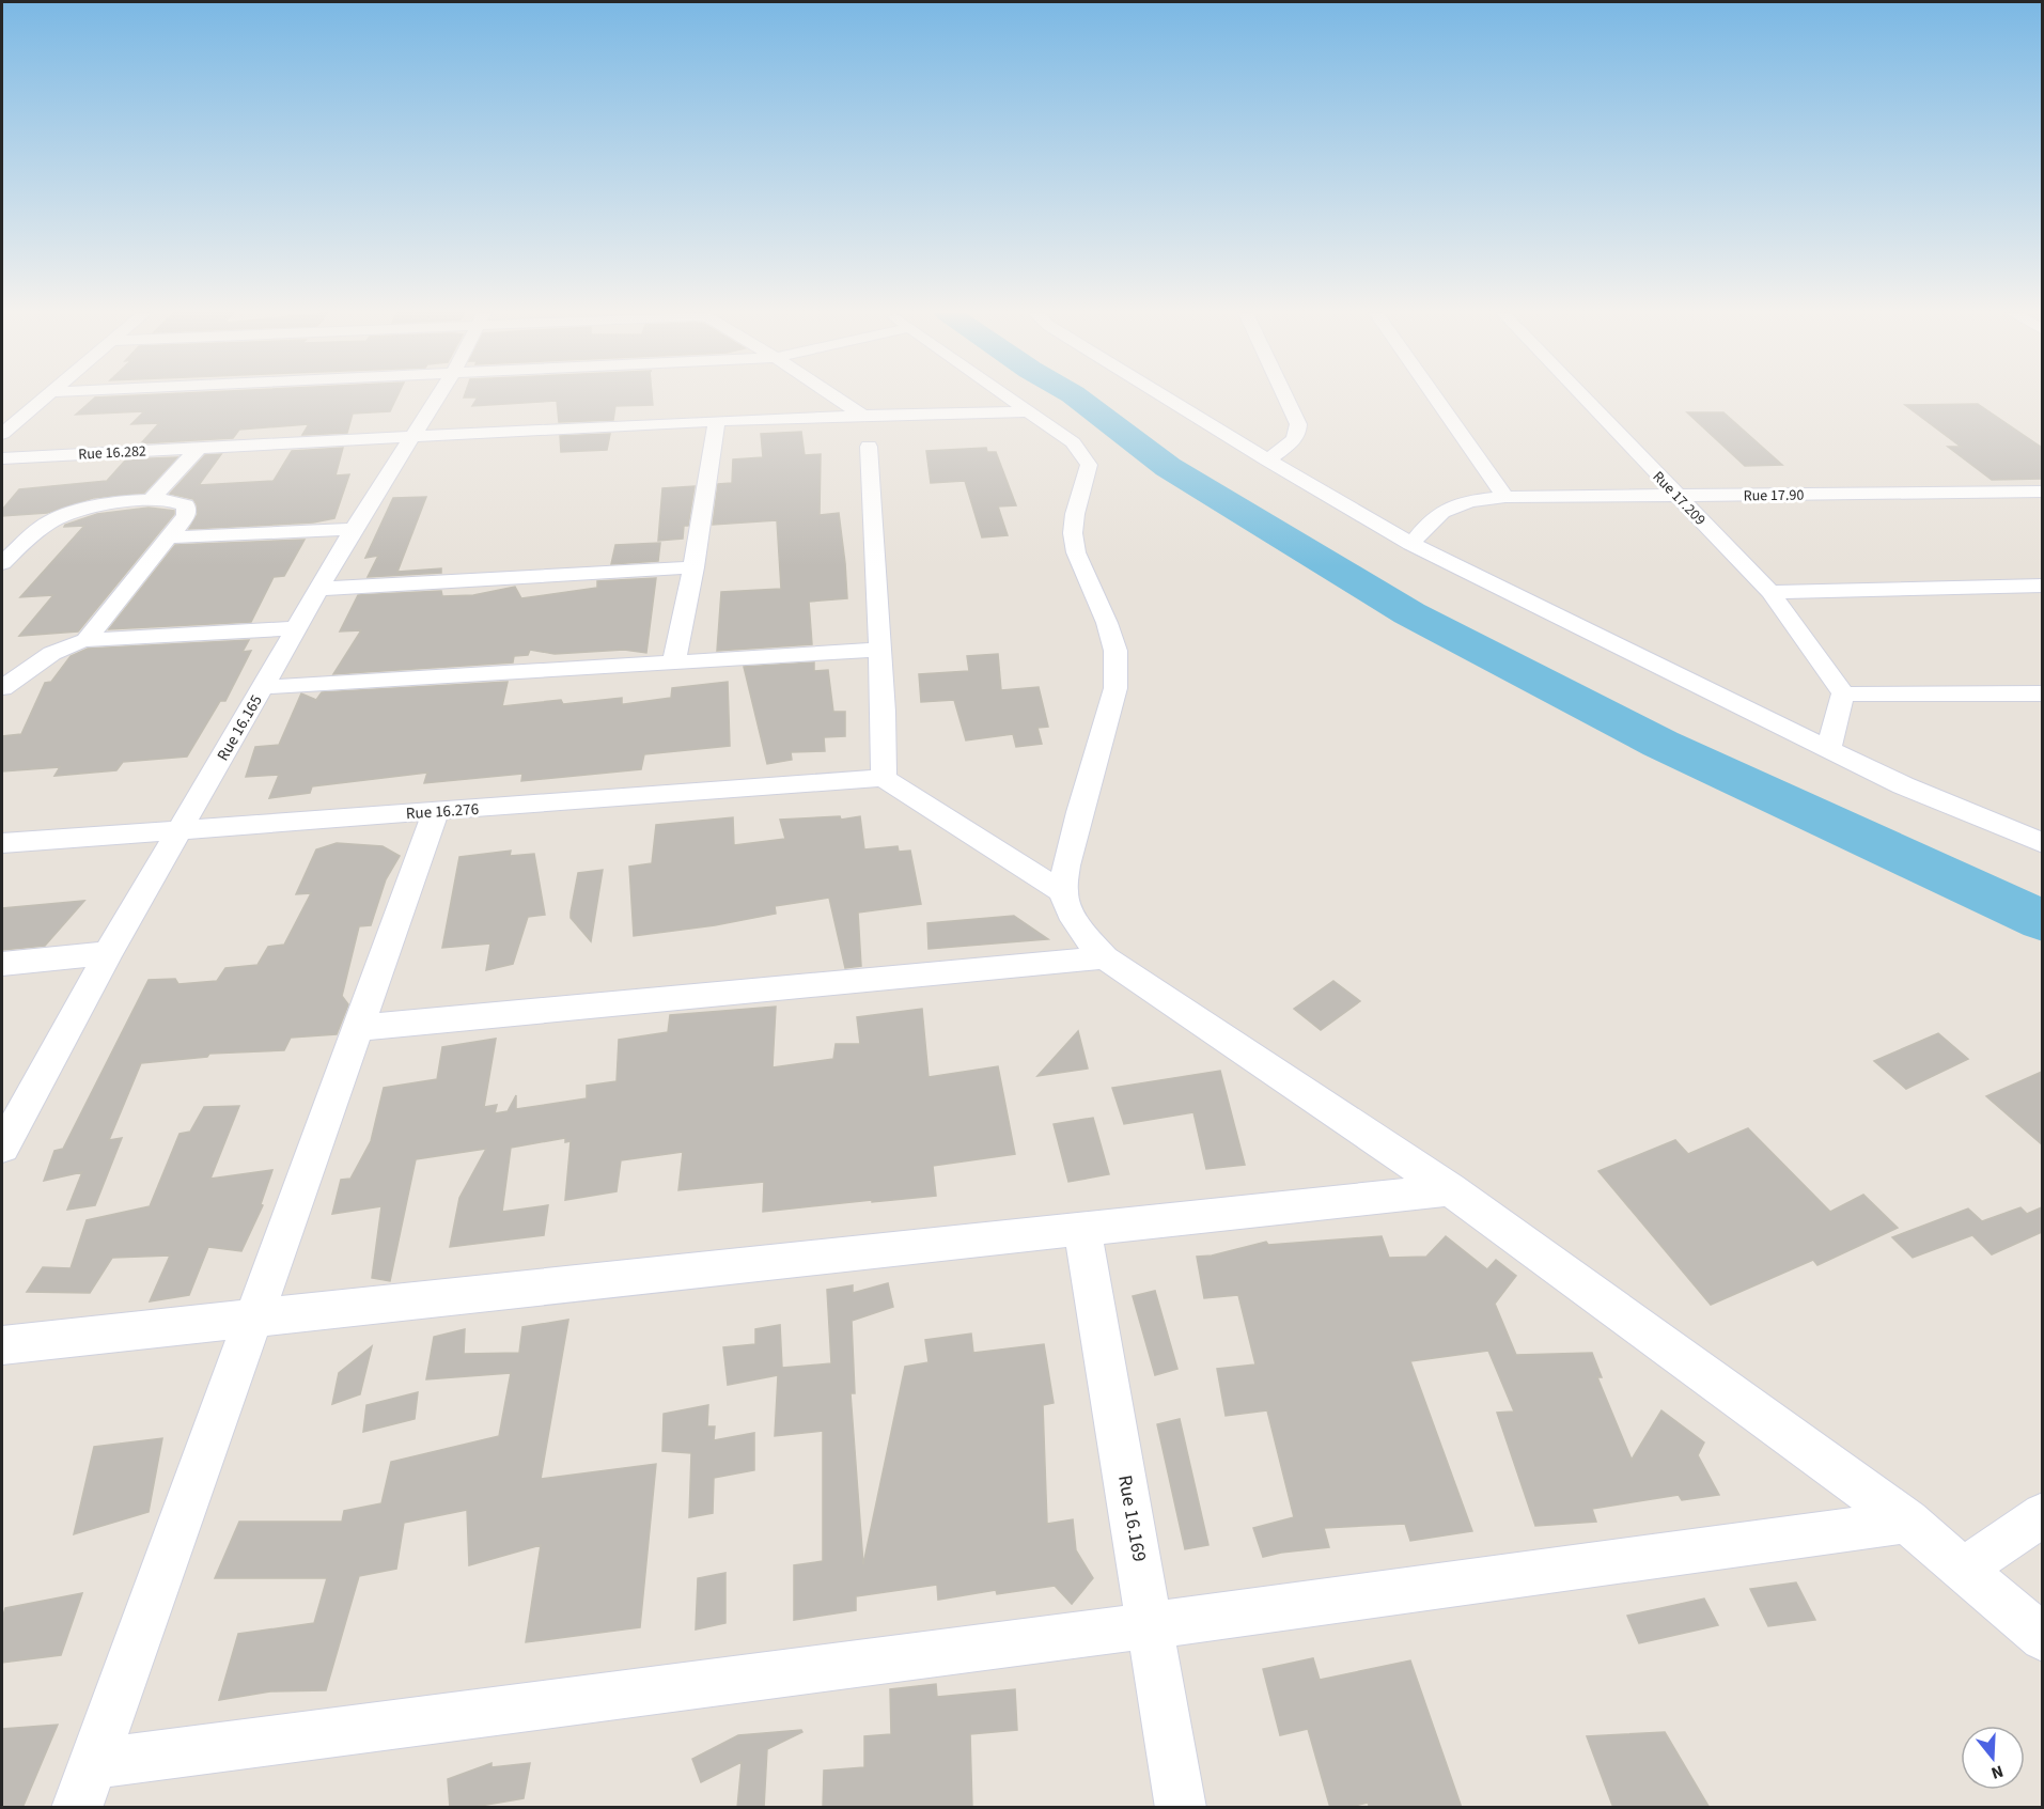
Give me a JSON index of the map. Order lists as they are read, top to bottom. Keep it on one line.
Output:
{"streets":{"street":["Rue 16.282","Rue 17.90","Rue 17.209","Rue 16.165","Rue 16.276","Rue 16.169"]},"crossings":[["Rue 16.282","Rue 16.165"],["Rue 17.90","Rue 17.209"],["Rue 16.165","Rue 16.276"]],"north":"bottom"}
